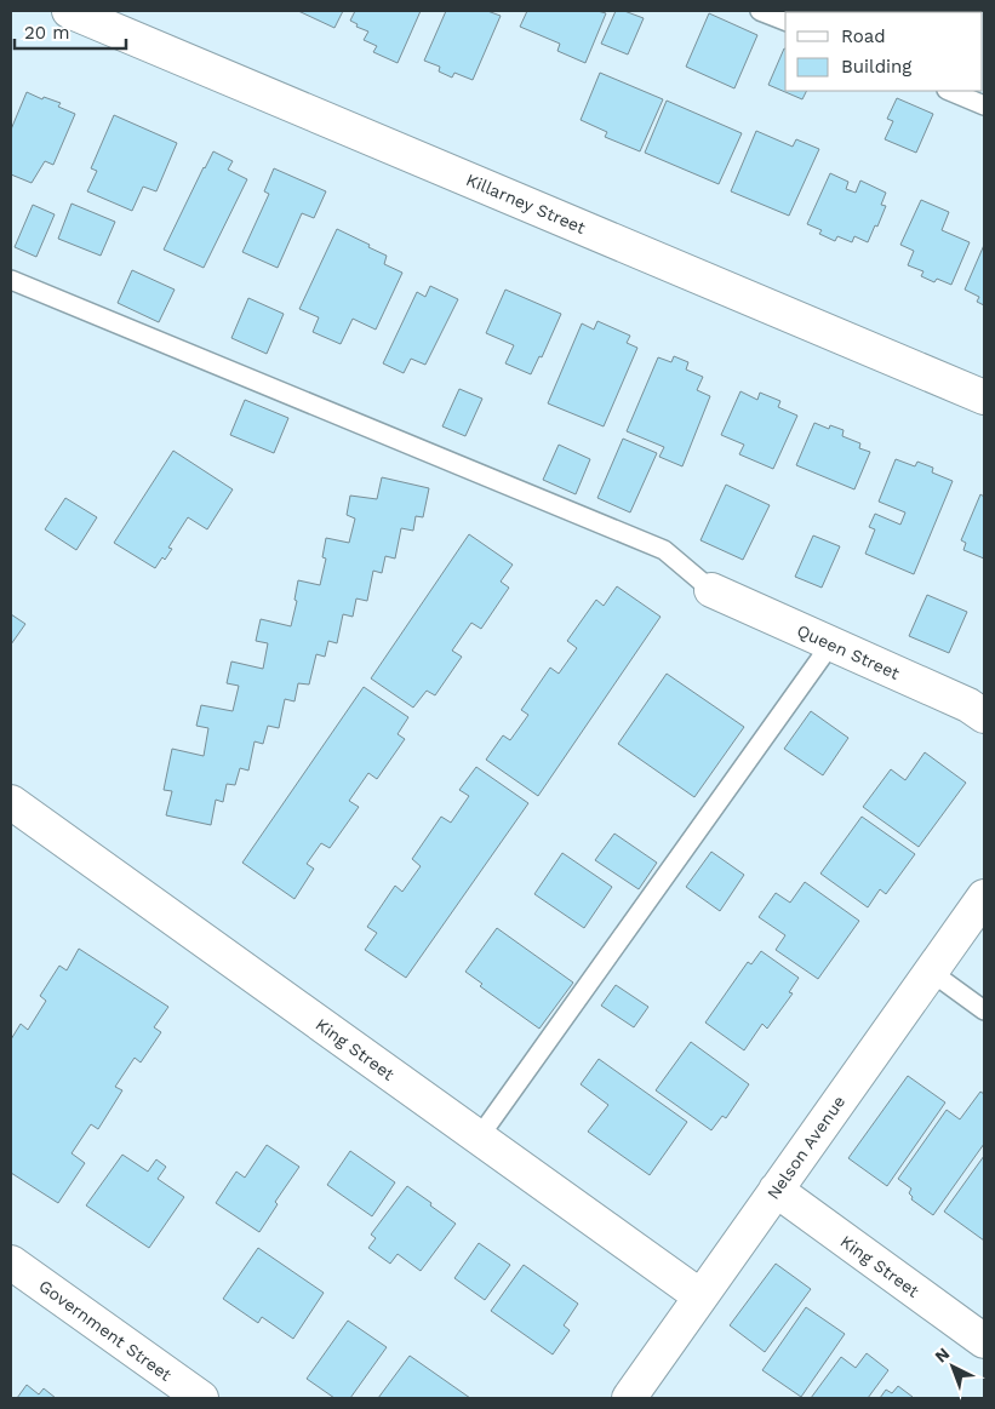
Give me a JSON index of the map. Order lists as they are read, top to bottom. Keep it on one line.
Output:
{"streets":{"street":["Killarney Street","Queen Street","King Street","Nelson Avenue","Government Street"]},"crossings":[["King Street","Nelson Avenue"]],"legend":["Road","Building"],"scale_bar":"20 m","north":"top left"}
